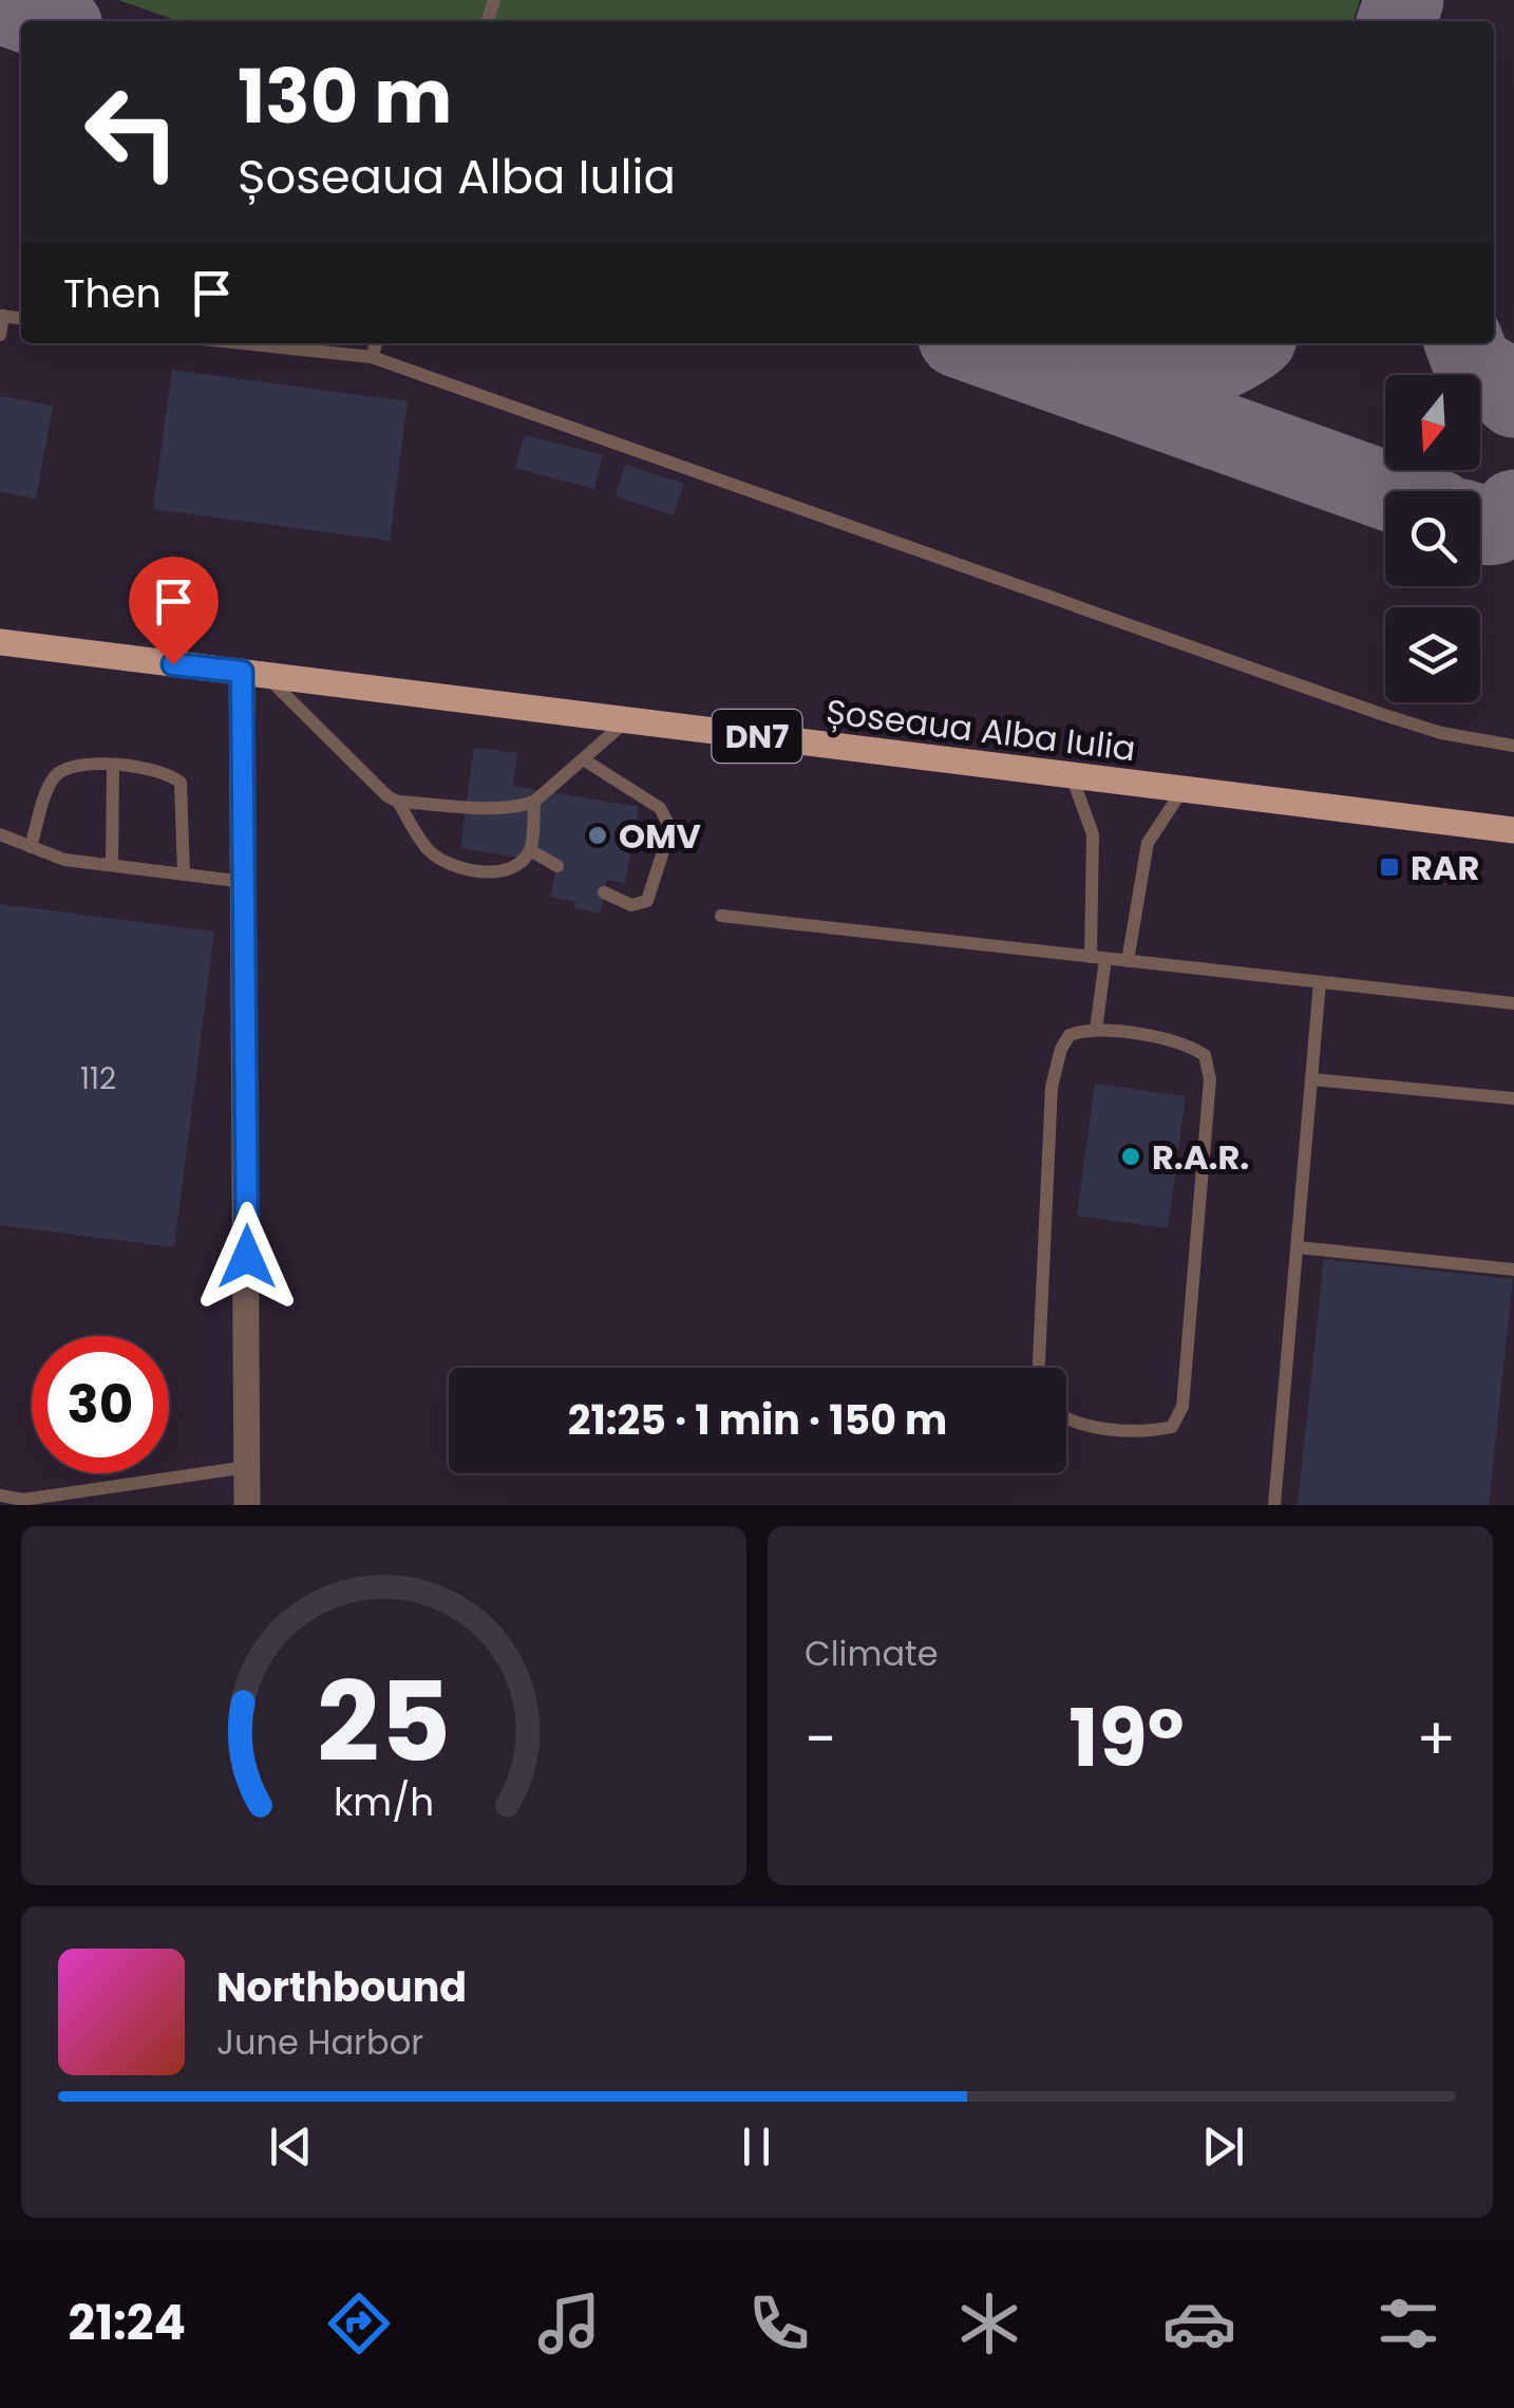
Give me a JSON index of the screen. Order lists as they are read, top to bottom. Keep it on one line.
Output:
{"streets":{"main road":["Șoseaua Alba Iulia","DN7"]},"places":{"other":["OMV","R.A.R."],"transit":["RAR"]},"house_numbers":["112"],"north":"bottom","page":{"turn":["130 m","Șoseaua Alba Iulia"],"then":"Then","limit":"30","trip":"21:25 · 1 min · 150 m","tile":"Climate","heat":["−","19°","+"],"song":["Northbound","June Harbor"],"tabs":"21:24","gauge":["25","km/h"]}}
